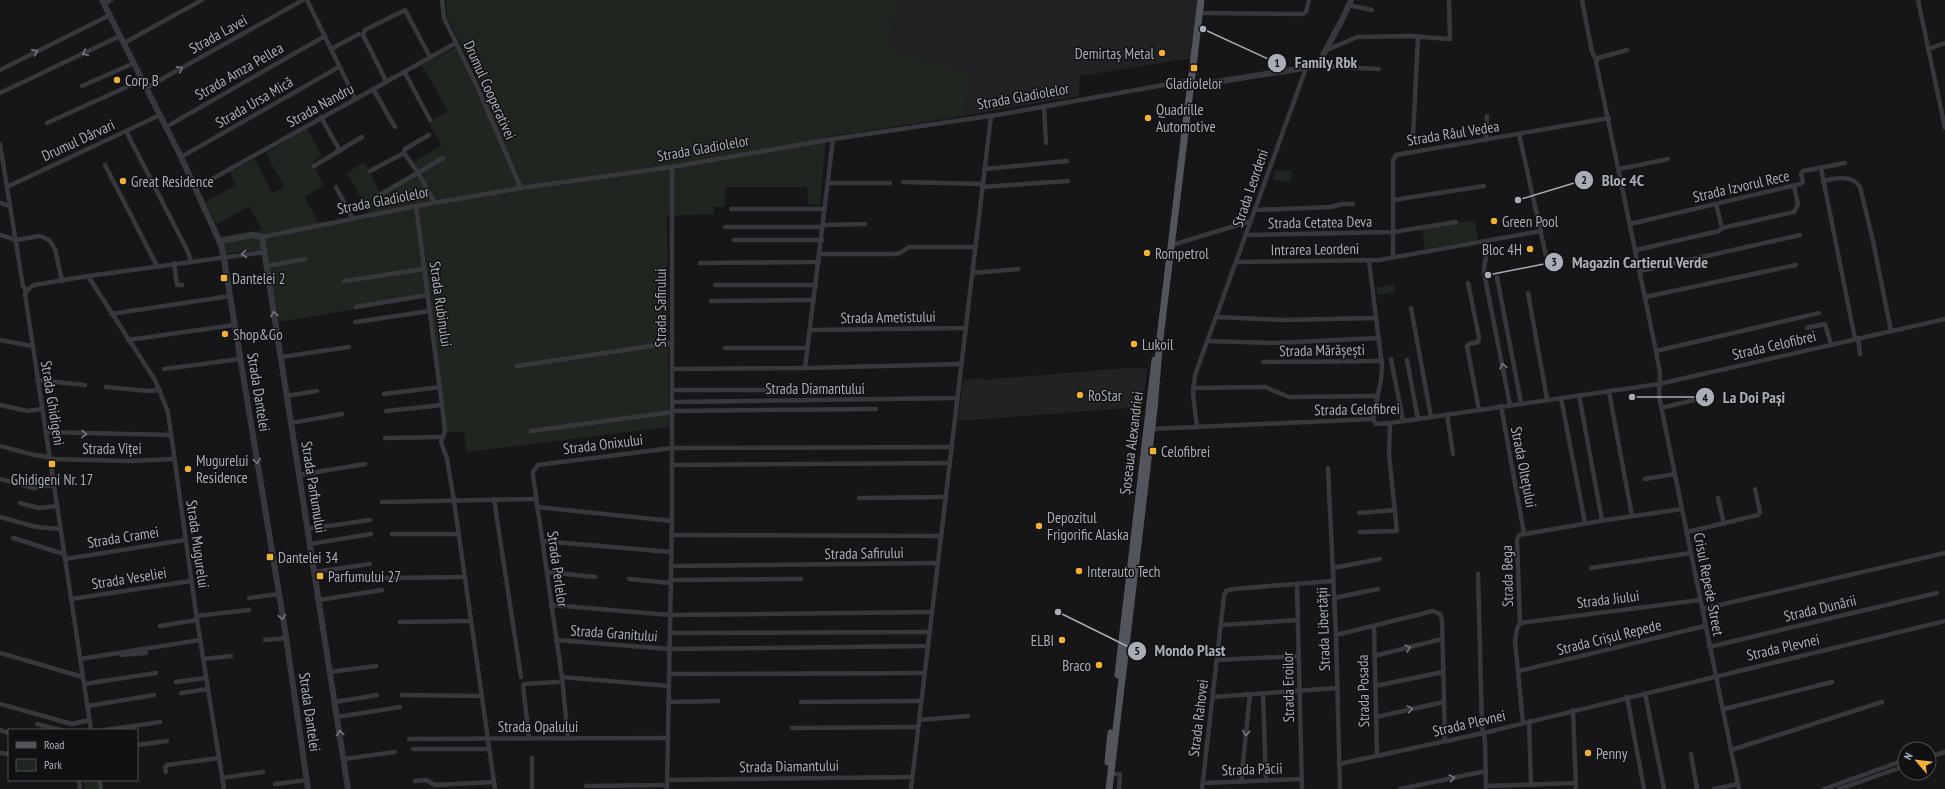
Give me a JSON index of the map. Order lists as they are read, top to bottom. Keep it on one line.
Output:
{"streets":{"main road":["Șoseaua Alexandriei"],"street":["Strada Lavei","Strada Amza Pellea","Drumul Cooperativei","Strada Gladiolelor","Strada Ursa Mică","Strada Nandru","Strada Râul Vedea","Drumul Dârvari","Strada Izvorul Rece","Strada Leordeni","Strada Cetatea Deva","Intrarea Leordeni","Strada Rubinului","Strada Safirului","Strada Ametistului","Strada Celofibrei","Strada Mărășești","Strada Diamantului","Strada Dantelei","Strada Ghidigeni","Strada Onixului","Strada Viței","Strada Oltețului","Strada Parfumului","Strada Cramei","Strada Mugurelui","Strada Perlelor","Strada Bega","Strada Veseliei","Crisul Repede Street","Strada Jiului","Strada Dunării","Strada Libertății","Strada Granitului","Strada Crișul Repede","Strada Plevnei","Strada Eroilor","Strada Posada","Strada Rahovei","Strada Opalului","Strada Păcii"]},"crossings":[["Strada Lavei","Strada Dantelei"],["Strada Amza Pellea","Strada Dantelei"],["Drumul Cooperativei","Strada Gladiolelor"],["Drumul Cooperativei","Strada Nandru"],["Strada Gladiolelor","Strada Rubinului"],["Strada Gladiolelor","Strada Safirului"],["Strada Gladiolelor","Strada Dantelei"],["Strada Gladiolelor","Șoseaua Alexandriei"],["Strada Gladiolelor","Strada Parfumului"],["Strada Ursa Mică","Strada Dantelei"],["Strada Nandru","Strada Dantelei"],["Strada Râul Vedea","Intrarea Leordeni"],["Drumul Dârvari","Strada Dantelei"],["Strada Leordeni","Strada Cetatea Deva"],["Strada Leordeni","Intrarea Leordeni"],["Strada Leordeni","Strada Celofibrei"],["Intrarea Leordeni","Strada Mărășești"],["Strada Rubinului","Strada Opalului"],["Strada Safirului","Strada Diamantului"],["Strada Safirului","Strada Onixului"],["Strada Safirului","Strada Granitului"],["Strada Safirului","Strada Opalului"],["Strada Celofibrei","Strada Mărășești"],["Strada Celofibrei","Șoseaua Alexandriei"],["Strada Celofibrei","Strada Oltețului"],["Strada Celofibrei","Crisul Repede Street"],["Strada Ghidigeni","Strada Viței"],["Strada Ghidigeni","Strada Cramei"],["Strada Ghidigeni","Strada Veseliei"],["Strada Onixului","Strada Perlelor"],["Strada Viței","Strada Mugurelui"],["Strada Oltețului","Strada Bega"],["Strada Cramei","Strada Mugurelui"],["Strada Mugurelui","Strada Veseliei"],["Strada Perlelor","Strada Granitului"],["Strada Perlelor","Strada Opalului"],["Strada Bega","Strada Jiului"],["Strada Bega","Strada Crișul Repede"],["Strada Bega","Strada Plevnei"],["Crisul Repede Street","Strada Jiului"],["Crisul Repede Street","Strada Dunării"],["Crisul Repede Street","Strada Crișul Repede"],["Crisul Repede Street","Strada Plevnei"],["Strada Libertății","Strada Plevnei"],["Strada Libertății","Strada Rahovei"],["Strada Plevnei","Strada Posada"],["Strada Eroilor","Strada Rahovei"],["Strada Eroilor","Strada Păcii"],["Strada Rahovei","Strada Păcii"]],"one_way":["Strada Lavei"],"places":{"other":["Family Rbk","Demirtaș Metal","Corp B","Quadrille Automotive","Great Residence","Bloc 4C","Green Pool","Bloc 4H","Rompetrol","Magazin Cartierul Verde","Shop&Go","Lukoil","RoStar","La Doi Pași","Mugurelui Residence","Depozitul Frigorific Alaska","Interauto Tech","Mondo Plast","ELBI","Braco","Penny"],"transit":["Gladiolelor","Dantelei 2","Celofibrei","Ghidigeni Nr. 17","Dantelei 34","Parfumului 27"]},"legend":["Road","Park"],"north":"top left"}
